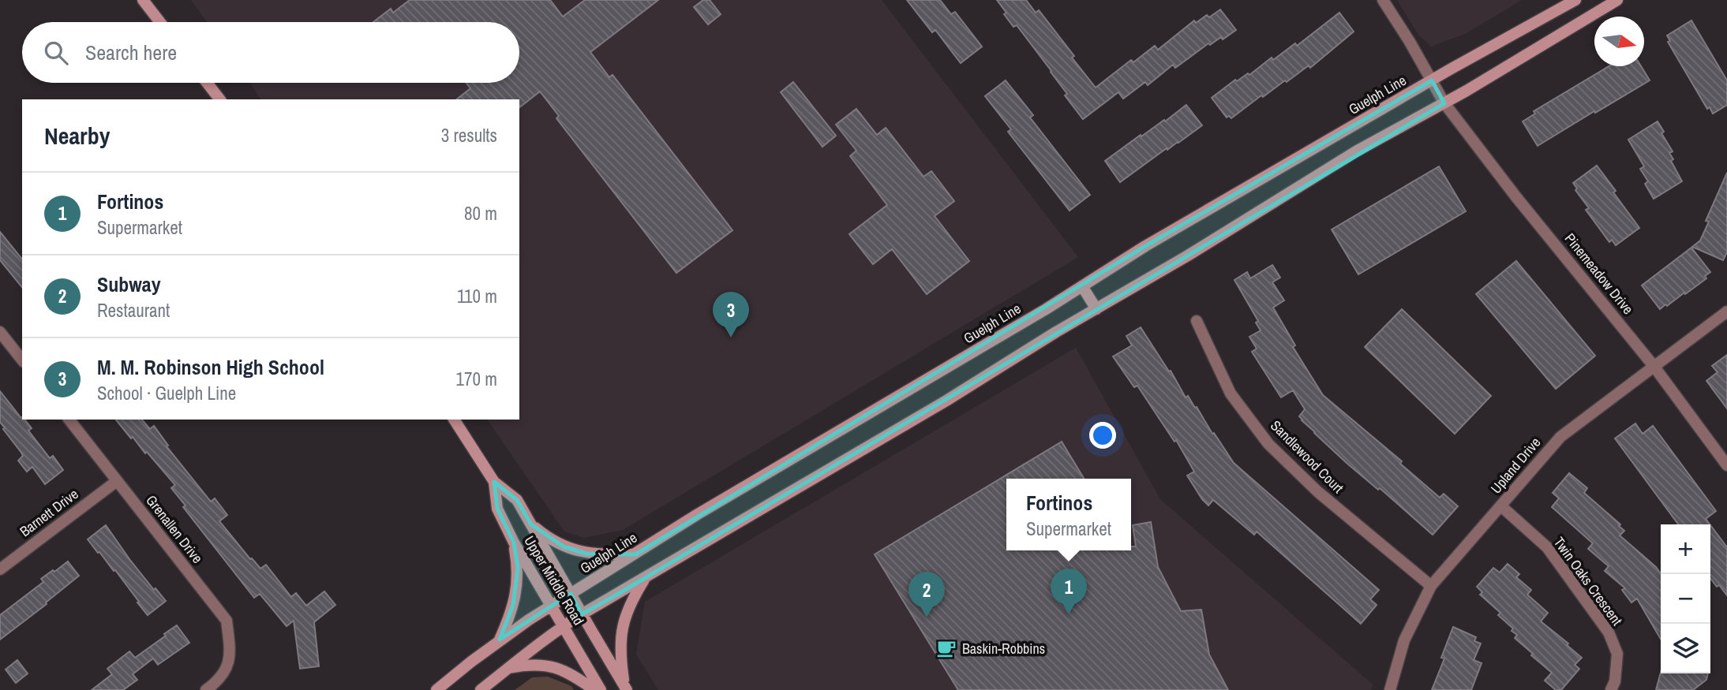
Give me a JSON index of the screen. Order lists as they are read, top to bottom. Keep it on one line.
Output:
{"streets":{"main road":["Guelph Line","Upper Middle Road"],"street":["Pinemeadow Drive","Sandlewood Court","Upland Drive","Barnett Drive","Grenallen Drive","Twin Oaks Crescent"]},"crossings":[["Guelph Line","Pinemeadow Drive"],["Guelph Line","Upper Middle Road"],["Pinemeadow Drive","Upland Drive"],["Sandlewood Court","Upland Drive"],["Upland Drive","Twin Oaks Crescent"],["Barnett Drive","Grenallen Drive"]],"places":{"cafe":["Baskin-Robbins"]},"north":"right","page":{"search":"Search here","heading":["Nearby","3 results"],"list":[{"mark":"1","name":"Fortinos","note":"Supermarket","value":"80 m"},{"mark":"2","name":"Subway","note":"Restaurant","value":"110 m"},{"mark":"3","name":"M. M. Robinson High School","note":"School · Guelph Line","value":"170 m"}],"pins":["3","1","2"],"popup":["Fortinos","Supermarket"],"map_buttons":["+","−"]}}
